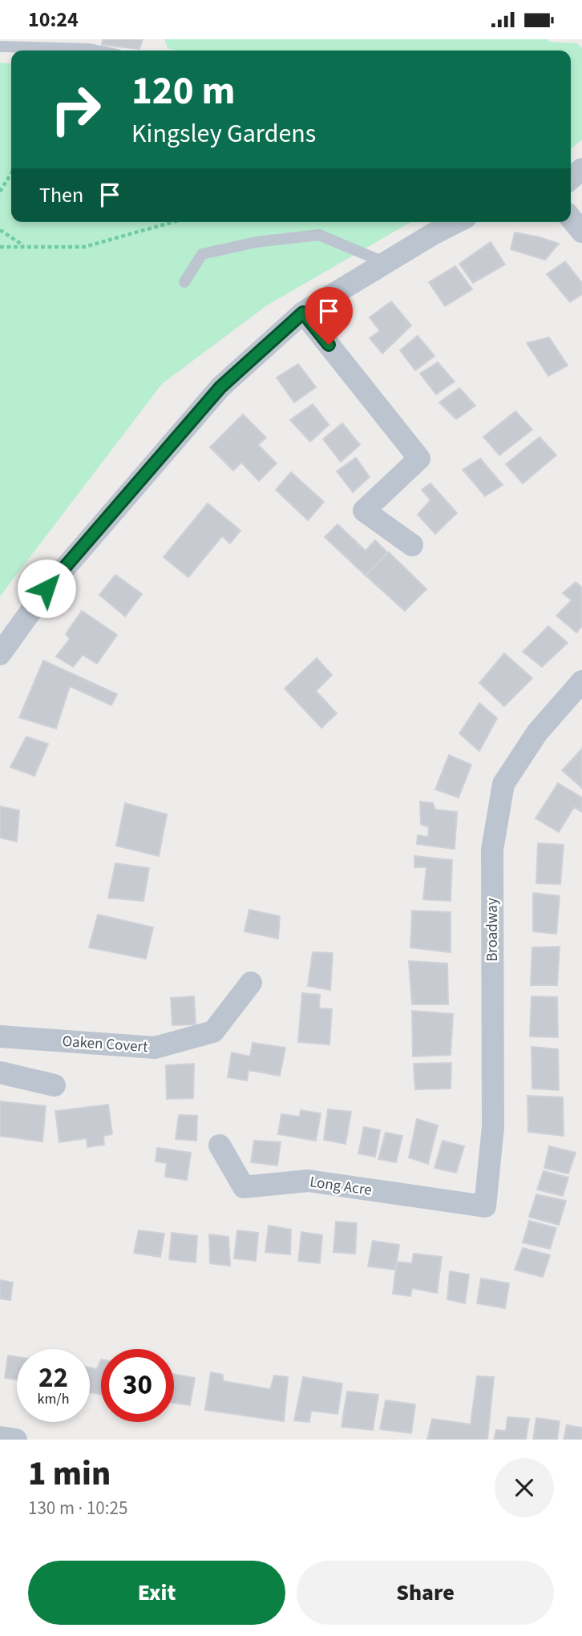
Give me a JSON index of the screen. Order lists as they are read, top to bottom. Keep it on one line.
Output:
{"streets":{"street":["Broadway","Oaken Covert","Long Acre"]},"crossings":[["Broadway","Long Acre"]],"page":{"status":"10:24","turn":["120 m","Kingsley Gardens"],"then":"Then","speed":"22 km/h","limit":"30","heading":["1 min","130 m · 10:25"],"buttons":["Exit","Share"]}}
